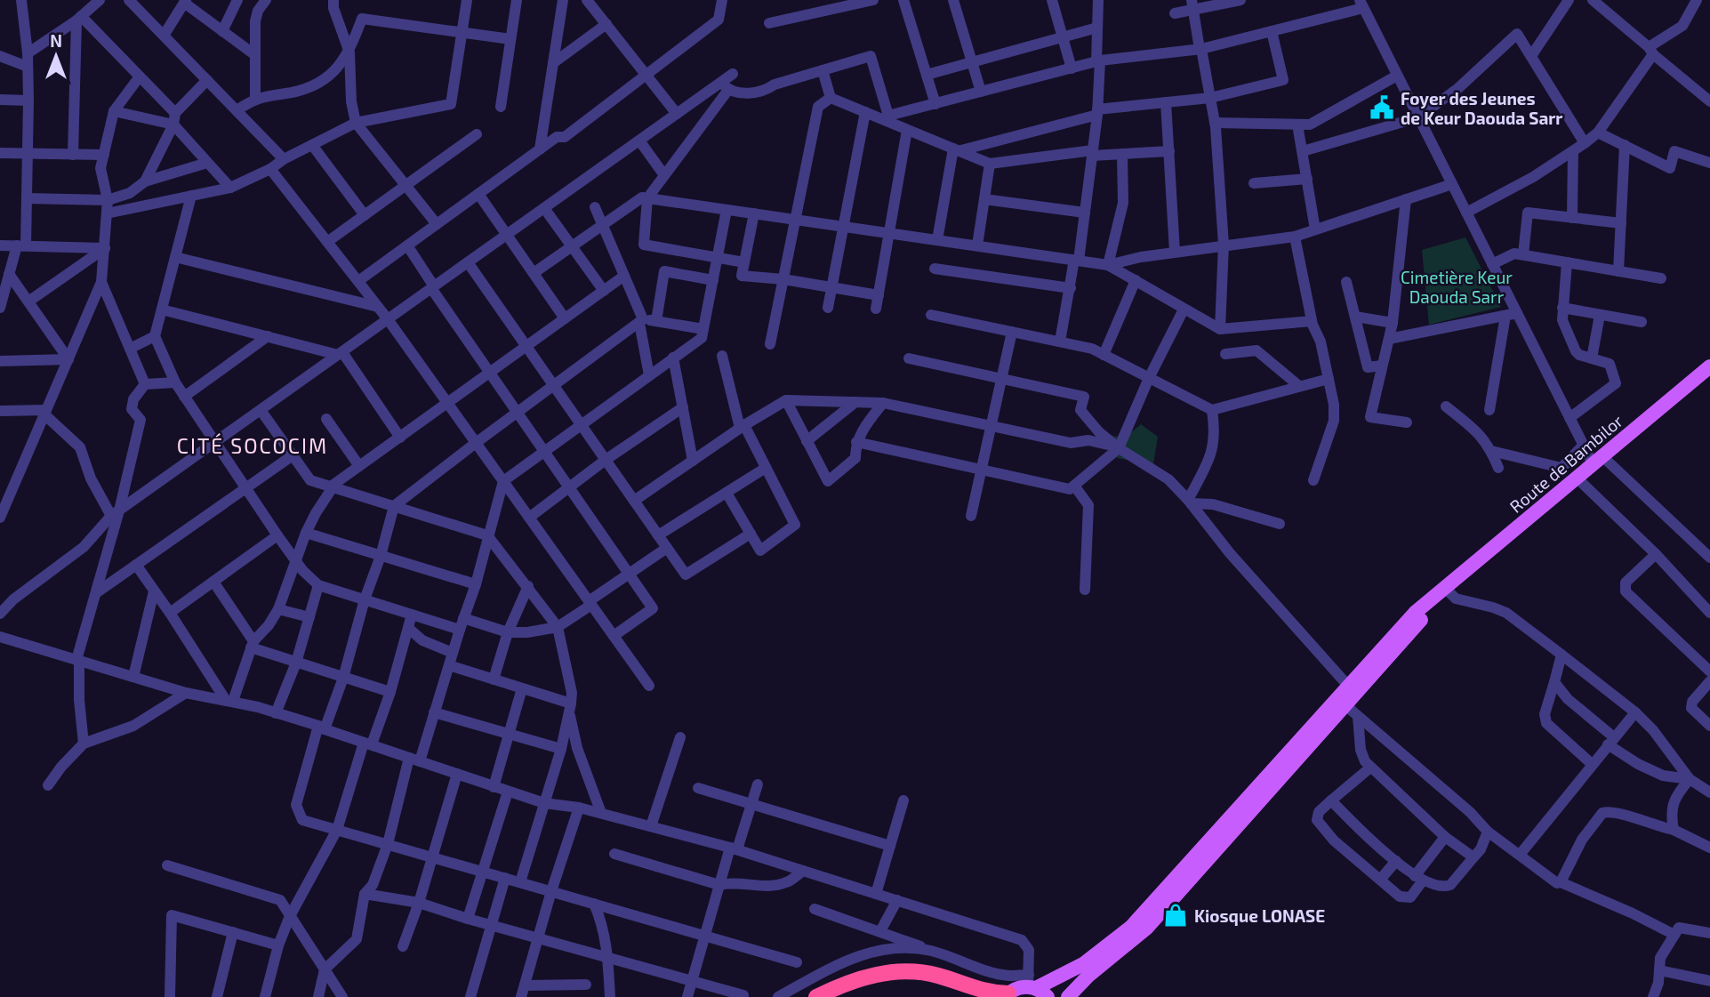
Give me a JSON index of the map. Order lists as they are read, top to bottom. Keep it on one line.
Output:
{"streets":{"main road":["Route de Bambilor"]},"districts":["CITÉ SOCOCIM"],"parks":["Cimetière Keur Daouda Sarr"],"places":{"public building":["Foyer des Jeunes de Keur Daouda Sarr"],"shop":["Kiosque LONASE"]},"north":"top"}
